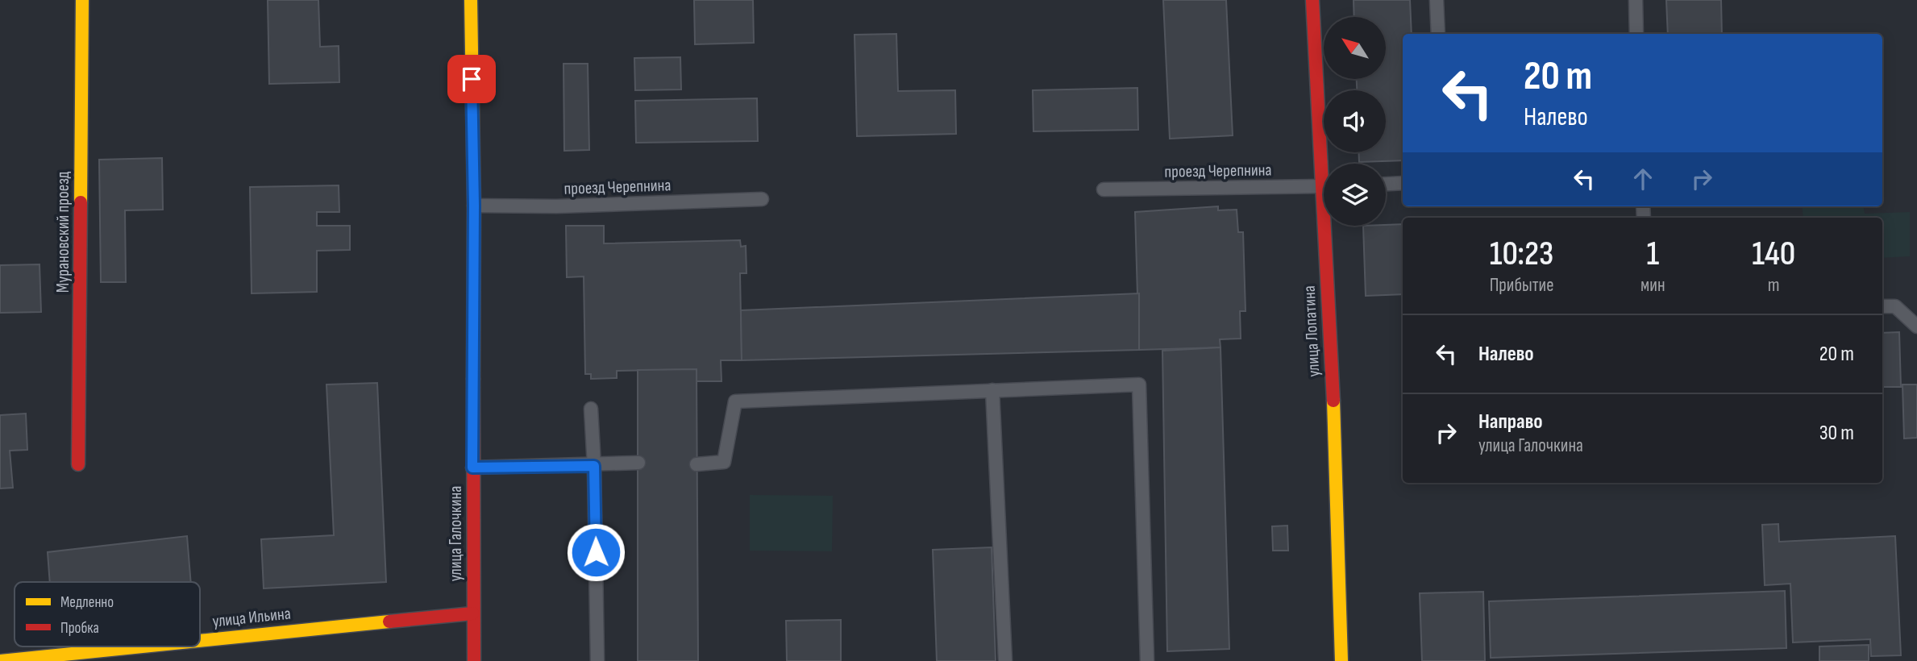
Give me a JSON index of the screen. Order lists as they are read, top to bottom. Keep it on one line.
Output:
{"streets":{"street":["Мурановский проезд","улица Лопатина","улица Галочкина","улица Ильина"],"lane":["проезд Черепнина"]},"crossings":[["проезд Черепнина","улица Галочкина"],["улица Галочкина","улица Ильина"]],"legend":["Медленно","Пробка"],"north":"top left","page":{"turn":["20 m","Налево"],"eta":["10:23","Прибытие","1","мин","140","m"],"list":[{"name":"Налево","value":"20 m"},{"name":"Направо","note":"улица Галочкина","value":"30 m"}]}}
